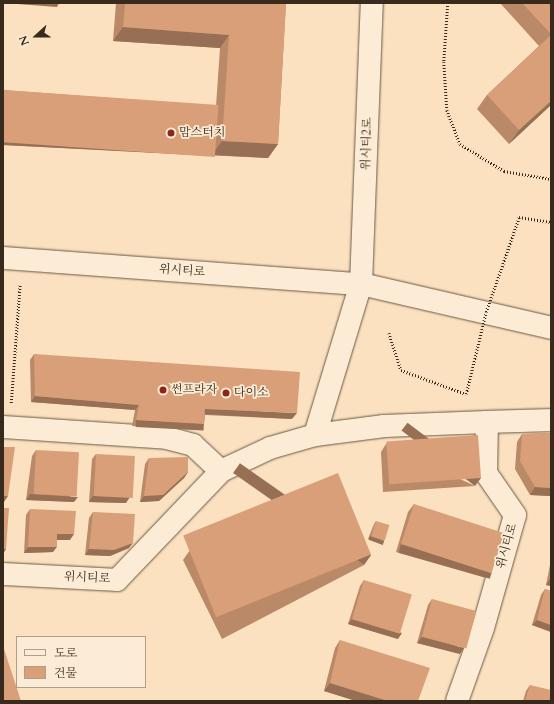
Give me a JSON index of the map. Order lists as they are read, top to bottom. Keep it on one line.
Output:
{"streets":{"street":["위시티2로","위시티로"]},"crossings":[["위시티2로","위시티로"]],"places":["맘스터치","썬프라자","다이소"],"legend":["도로","건물"],"north":"left"}
